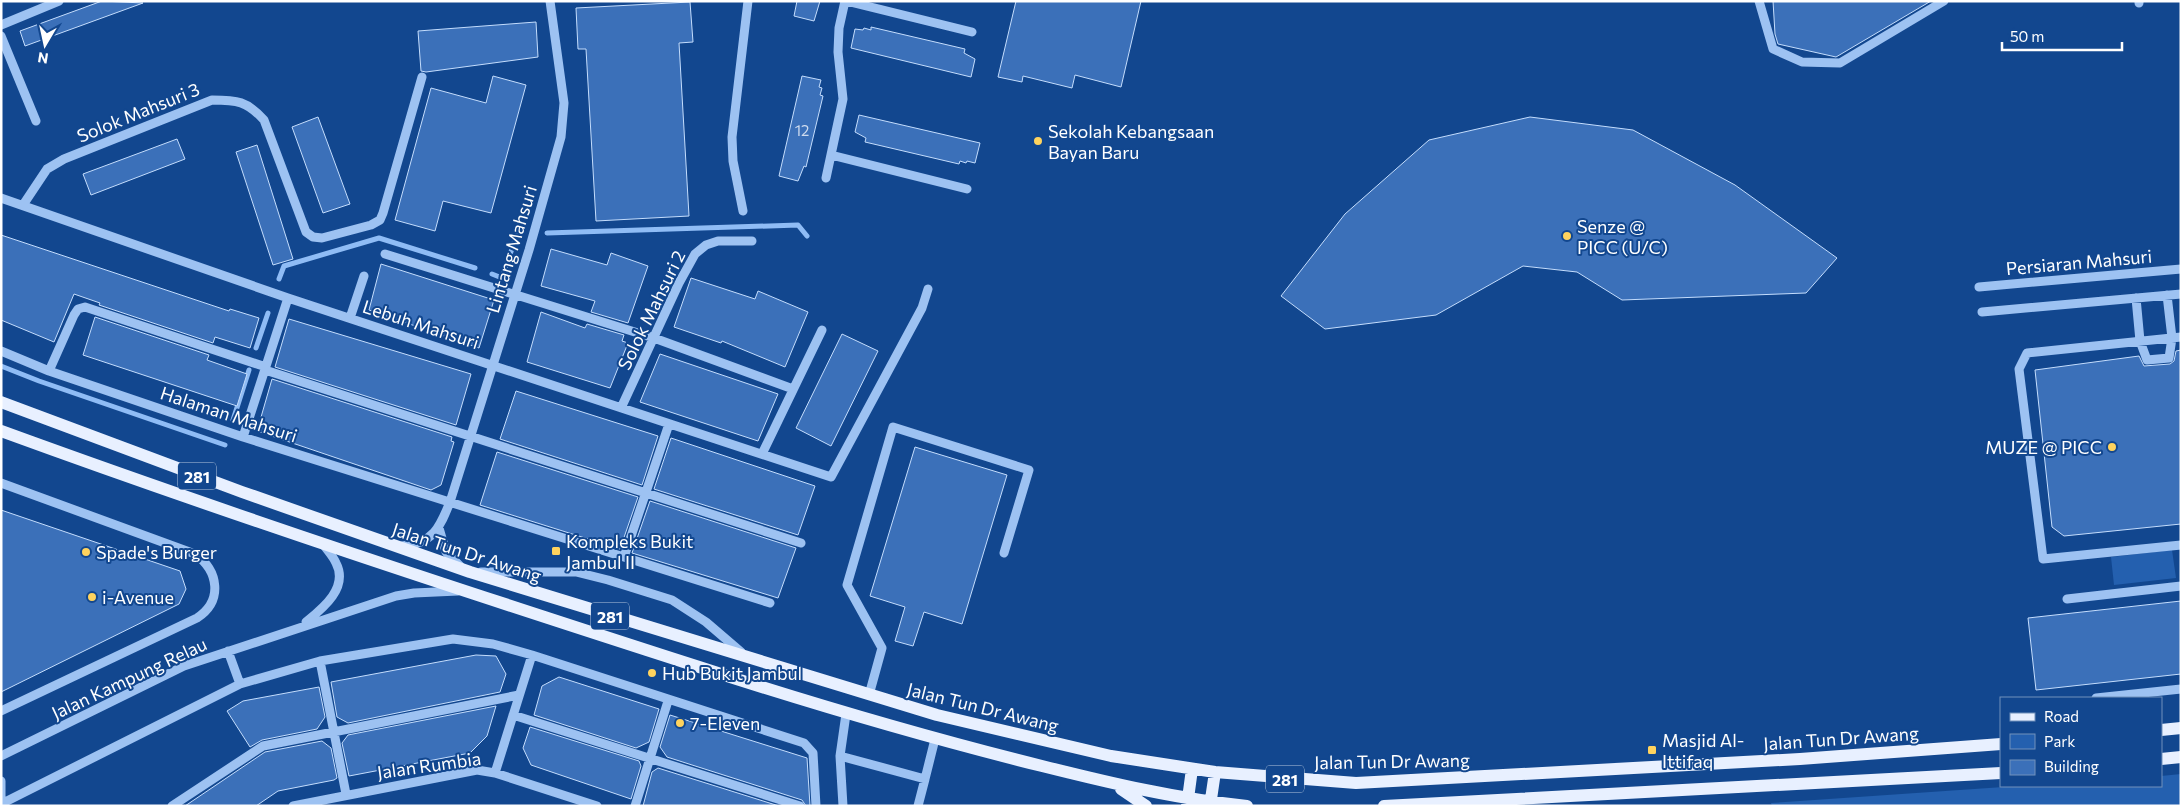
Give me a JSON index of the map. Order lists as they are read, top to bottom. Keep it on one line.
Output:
{"streets":{"main road":["281","Jalan Tun Dr Awang"],"street":["Solok Mahsuri 3","Lintang Mahsuri","Persiaran Mahsuri","Solok Mahsuri 2","Lebuh Mahsuri","Halaman Mahsuri","Jalan Kampung Relau","Jalan Rumbia"]},"crossings":[["Solok Mahsuri 3","Lebuh Mahsuri"],["Lintang Mahsuri","Lebuh Mahsuri"],["Lintang Mahsuri","Halaman Mahsuri"],["Solok Mahsuri 2","Lebuh Mahsuri"],["281","Jalan Kampung Relau"]],"places":{"other":["Sekolah Kebangsaan Bayan Baru","Senze @ PICC (U/C)","MUZE @ PICC","Spade's Burger","i-Avenue","Hub Bukit Jambul","7-Eleven"],"transit":["Kompleks Bukit Jambul II","Masjid Al- Ittifaq"]},"house_numbers":["12"],"legend":["Road","Park","Building"],"scale_bar":"50 m","north":"bottom"}
